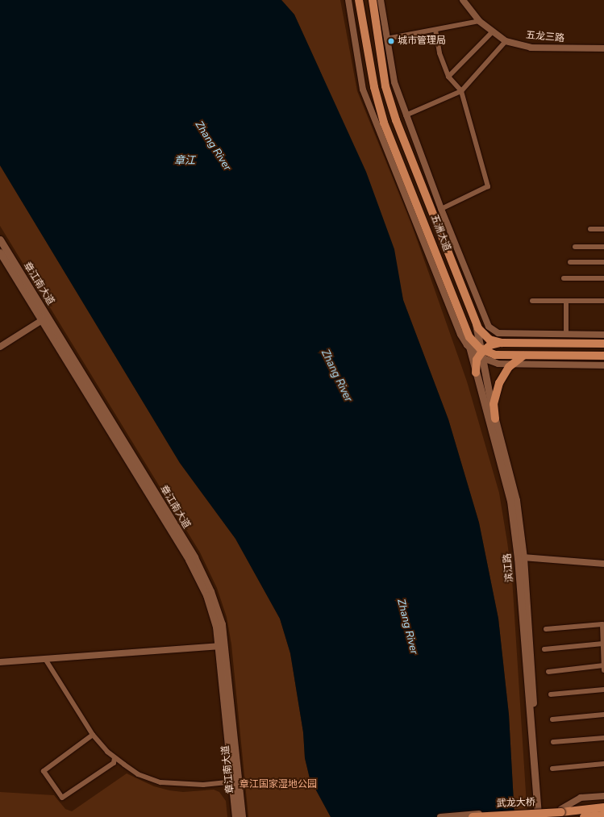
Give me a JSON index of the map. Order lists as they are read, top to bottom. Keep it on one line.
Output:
{"streets":{"main road":["五洲大道","章江南大道","滨江路","武龙大桥"],"street":["五龙三路"]},"crossings":[["五洲大道","滨江路"]],"water":["Zhang River","章江"],"parks":["章江国家湿地公园"],"places":["城市管理局"]}
